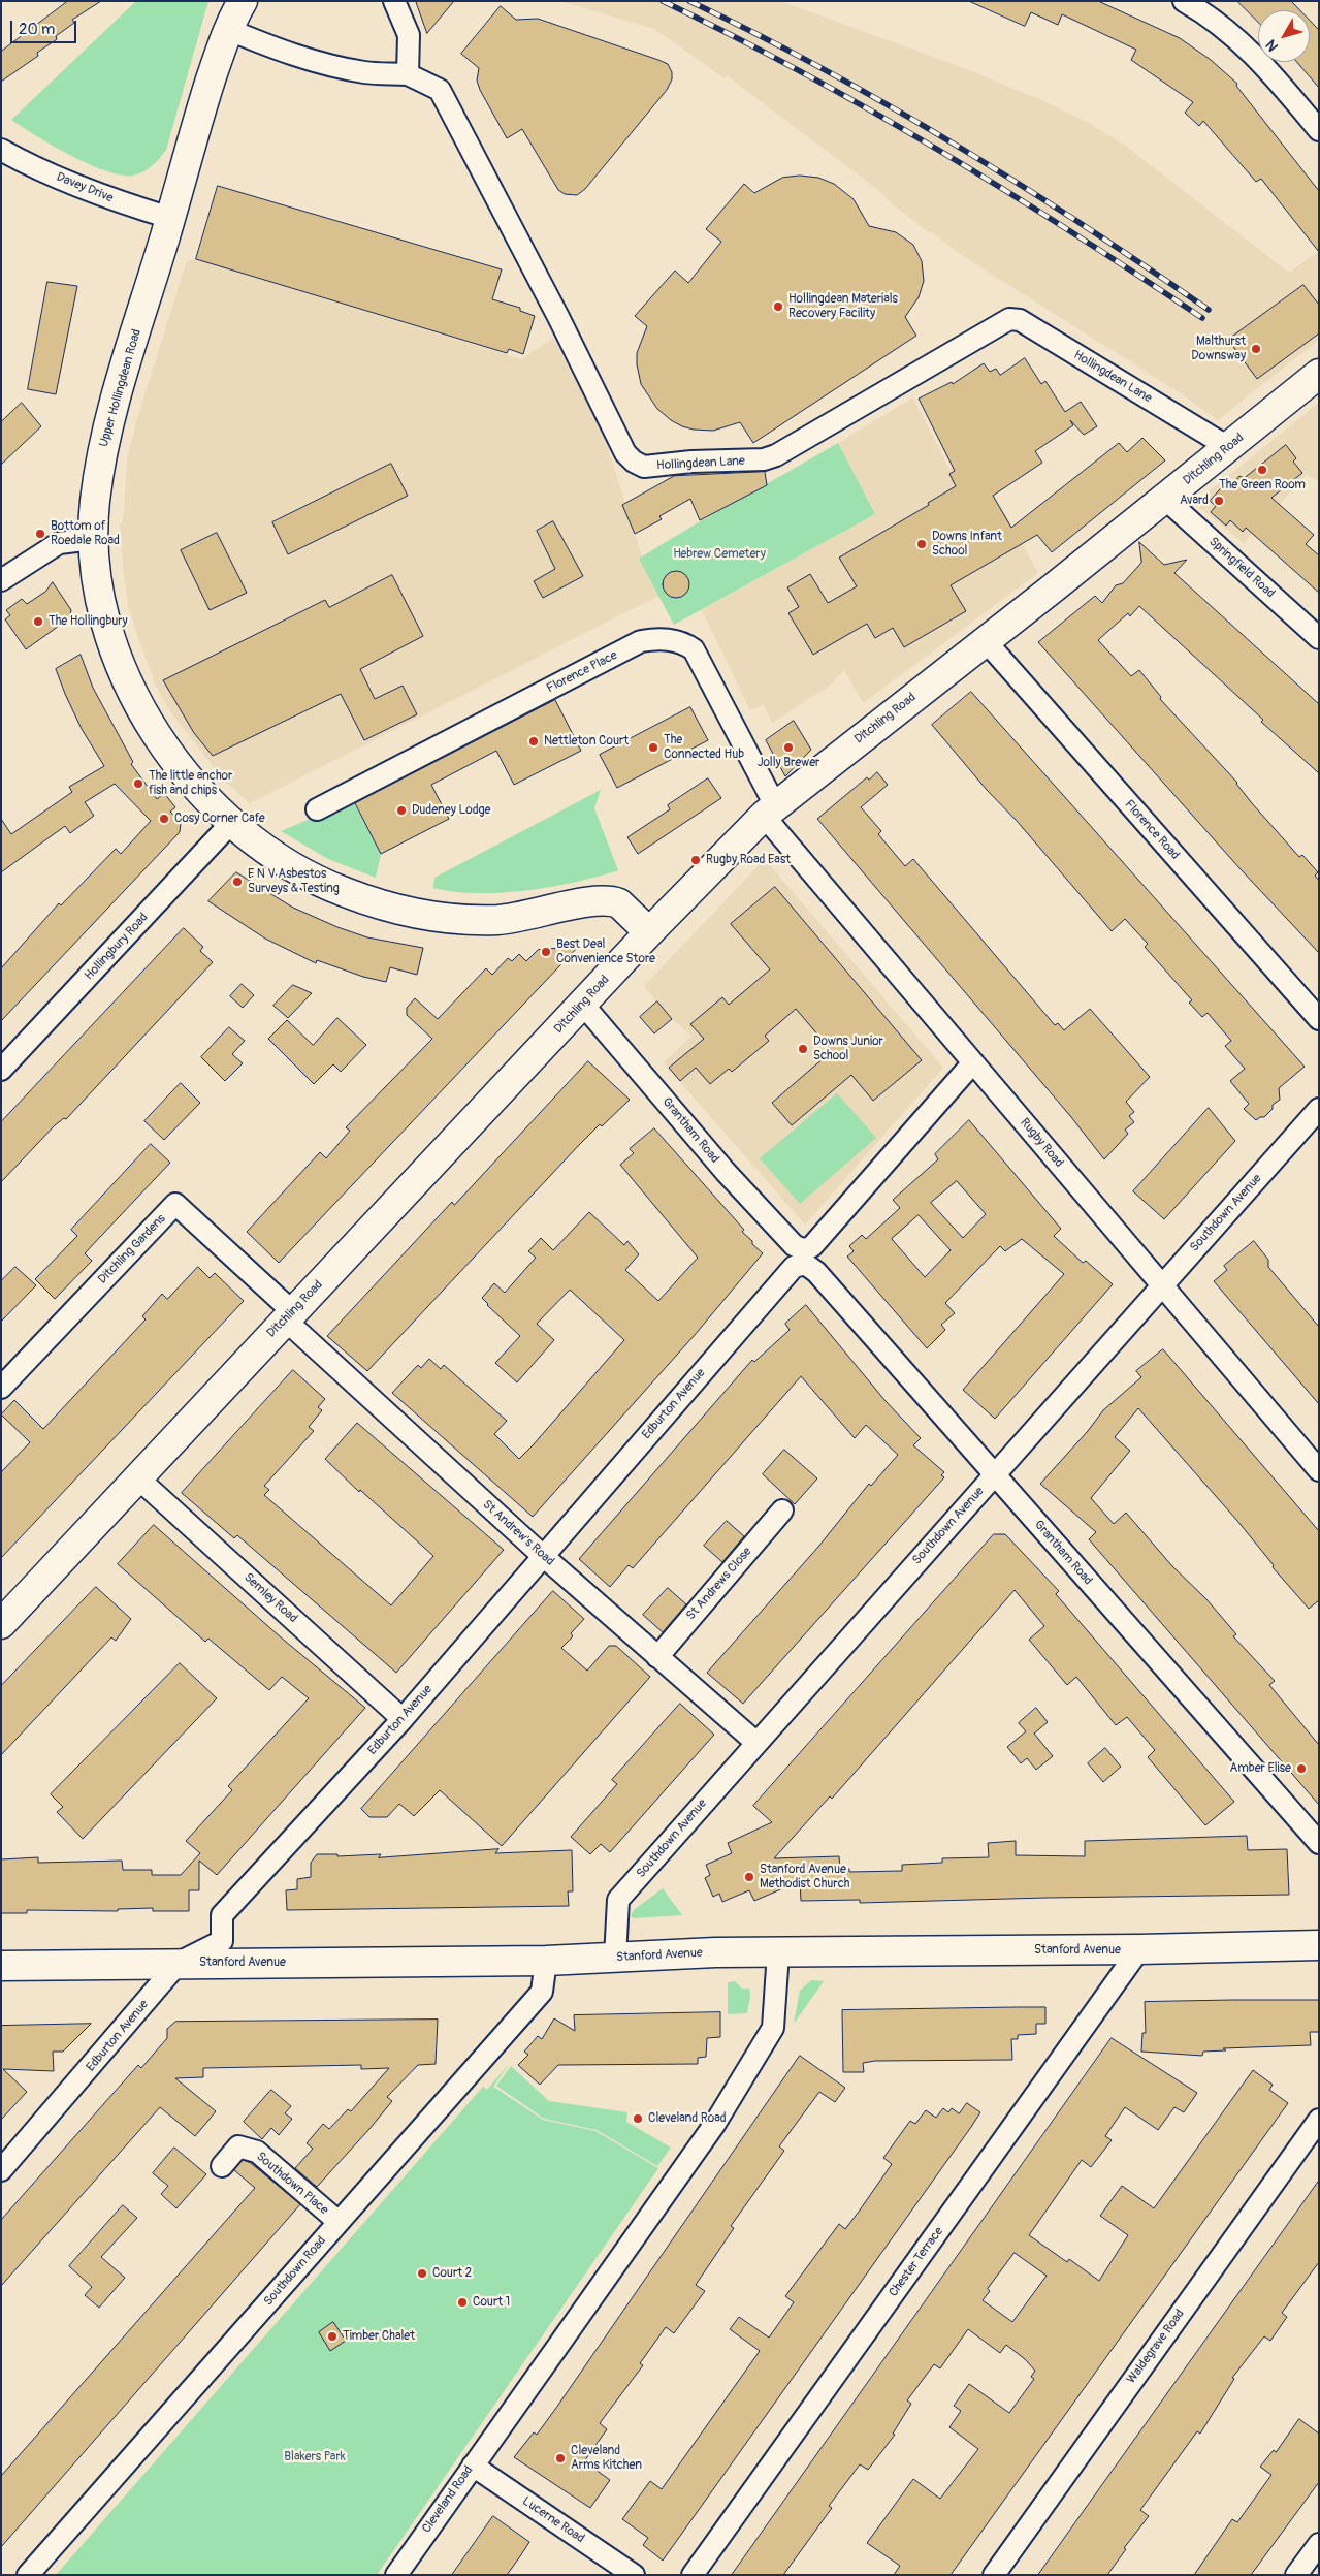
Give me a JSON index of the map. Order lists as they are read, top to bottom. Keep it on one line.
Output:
{"streets":{"street":["Davey Drive","Hollingdean Lane","Upper Hollingdean Road","Ditchling Road","Springfield Road","Florence Place","Florence Road","Hollingbury Road","Grantham Road","Rugby Road","Southdown Avenue","Ditchling Gardens","Edburton Avenue","St Andrew's Road","St Andrews Close","Semley Road","Stanford Avenue","Southdown Place","Chester Terrace","Southdown Road","Waldegrave Road","Cleveland Road","Lucerne Road"]},"crossings":[["Davey Drive","Upper Hollingdean Road"],["Hollingdean Lane","Ditchling Road"],["Upper Hollingdean Road","Ditchling Road"],["Upper Hollingdean Road","Hollingbury Road"],["Ditchling Road","Springfield Road"],["Ditchling Road","Florence Place"],["Ditchling Road","Florence Road"],["Ditchling Road","Grantham Road"],["Ditchling Road","Rugby Road"],["Ditchling Road","Ditchling Gardens"],["Ditchling Road","St Andrew's Road"],["Ditchling Road","Semley Road"],["Florence Place","Rugby Road"],["Grantham Road","Southdown Avenue"],["Grantham Road","Edburton Avenue"],["Rugby Road","Southdown Avenue"],["Rugby Road","Edburton Avenue"],["Southdown Avenue","St Andrew's Road"],["Southdown Avenue","Stanford Avenue"],["Ditchling Gardens","St Andrew's Road"],["Edburton Avenue","St Andrew's Road"],["Edburton Avenue","Semley Road"],["Edburton Avenue","Stanford Avenue"],["St Andrew's Road","St Andrews Close"],["Stanford Avenue","Chester Terrace"],["Stanford Avenue","Southdown Road"],["Stanford Avenue","Cleveland Road"],["Southdown Place","Southdown Road"],["Cleveland Road","Lucerne Road"]],"parks":["Hebrew Cemetery","Blakers Park"],"places":["Hollingdean Materials Recovery Facility","Malthurst Downsway","The Green Room","Avard","Bottom of Roedale Road","Downs Infant School","The Hollingbury","Nettleton Court","The Connected Hub","Jolly Brewer","The little anchor fish and chips","Dudeney Lodge","Cosy Corner Cafe","Rugby Road East","E N V Asbestos Surveys & Testing","Best Deal Convenience Store","Downs Junior School","Amber Elise","Stanford Avenue Methodist Church","Cleveland Road","Court 2","Court 1","Timber Chalet","Cleveland Arms Kitchen"],"scale_bar":"20 m","north":"bottom left"}
